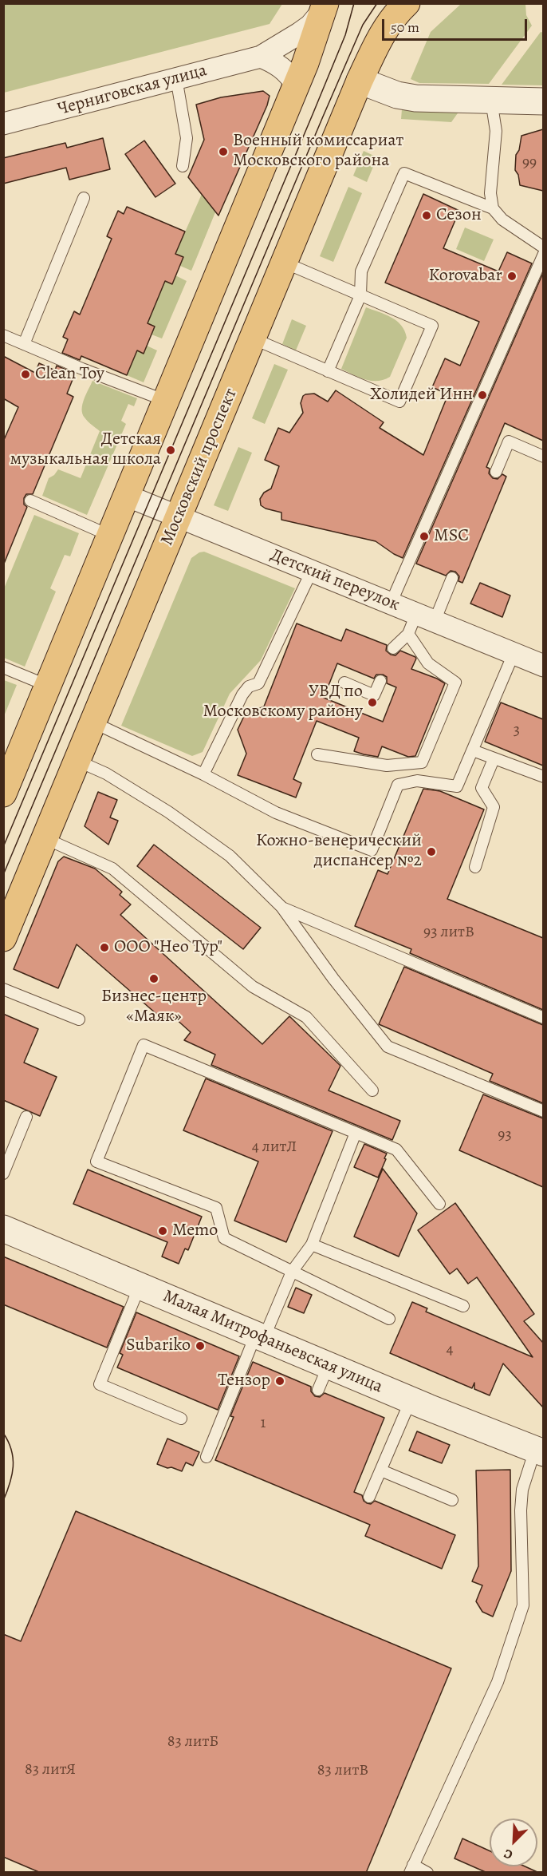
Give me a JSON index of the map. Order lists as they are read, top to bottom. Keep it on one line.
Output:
{"streets":{"main road":["Московский проспект"],"street":["Черниговская улица","Детский переулок","Малая Митрофаньевская улица"]},"crossings":[["Московский проспект","Детский переулок"]],"places":["Военный комиссариат Московского района","Сезон","Korovabar","Clean Toy","Холидей Инн","Детская музыкальная школа","MSC","УВД по Московскому району","Кожно-венерический диспансер №2","ООО \"Нео Тур\"","Бизнес-центр «Маяк»","Memo","Subariko","Тензор"],"house_numbers":["99","3","93 литВ","93","4 литЛ","4","1","83 литБ","83 литЯ","83 литВ"],"scale_bar":"50 m","north":"bottom left"}
